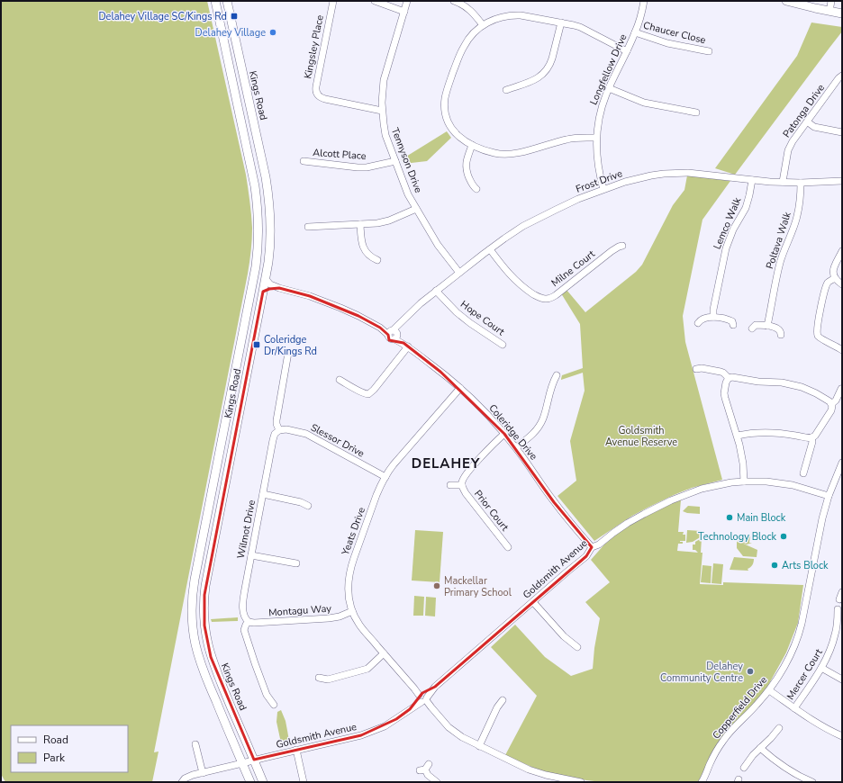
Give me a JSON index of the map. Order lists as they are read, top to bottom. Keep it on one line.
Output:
{"streets":{"main road":["Kings Road"],"street":["Chaucer Close","Kingsley Place","Longfellow Drive","Patonga Drive","Alcott Place","Tennyson Drive","Frost Drive","Lemco Walk","Poltava Walk","Milne Court","Hope Court","Coleridge Drive","Slessor Drive","Prior Court","Wilmot Drive","Yeats Drive","Goldsmith Avenue","Montagu Way","Mercer Court","Copperfield Drive"]},"crossings":[["Chaucer Close","Longfellow Drive"],["Kingsley Place","Tennyson Drive"],["Longfellow Drive","Frost Drive"],["Kings Road","Coleridge Drive"],["Kings Road","Goldsmith Avenue"],["Patonga Drive","Frost Drive"],["Alcott Place","Tennyson Drive"],["Tennyson Drive","Frost Drive"],["Frost Drive","Lemco Walk"],["Frost Drive","Poltava Walk"],["Frost Drive","Milne Court"],["Frost Drive","Hope Court"],["Frost Drive","Coleridge Drive"],["Coleridge Drive","Prior Court"],["Coleridge Drive","Yeats Drive"],["Coleridge Drive","Goldsmith Avenue"],["Slessor Drive","Wilmot Drive"],["Slessor Drive","Yeats Drive"],["Wilmot Drive","Montagu Way"],["Yeats Drive","Goldsmith Avenue"],["Yeats Drive","Montagu Way"],["Goldsmith Avenue","Copperfield Drive"]],"districts":["DELAHEY"],"parks":["Goldsmith Avenue Reserve"],"places":{"transit":["Delahey Village SC/Kings Rd","Coleridge Dr/Kings Rd"],"other":["Delahey Village","Main Block","Technology Block","Arts Block","Mackellar Primary School","Delahey Community Centre"]},"legend":["Road","Park"]}
